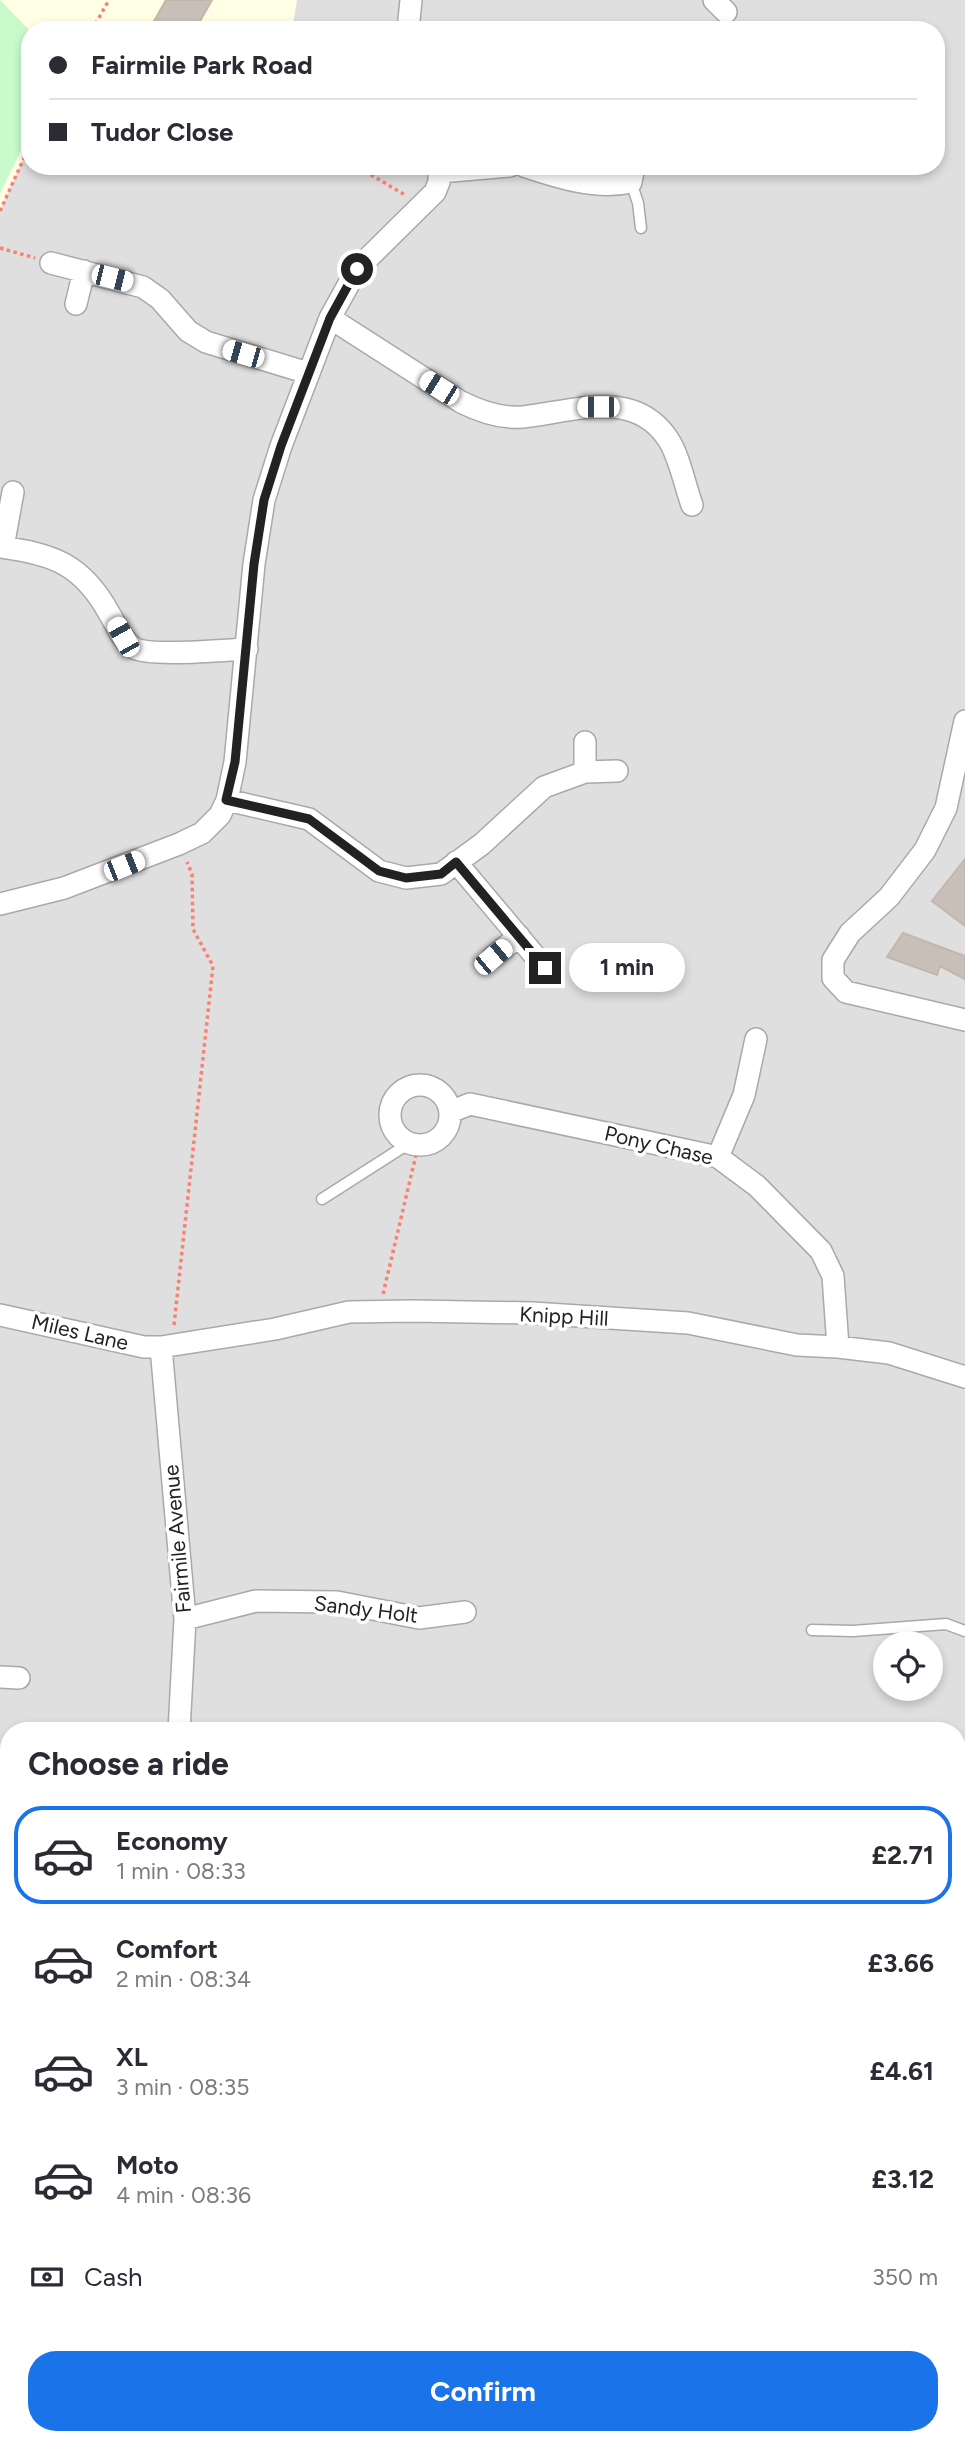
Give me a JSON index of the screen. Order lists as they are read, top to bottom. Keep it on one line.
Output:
{"streets":{"street":["Pony Chase","Knipp Hill","Miles Lane","Fairmile Avenue","Sandy Holt"]},"crossings":[["Pony Chase","Knipp Hill"],["Knipp Hill","Miles Lane"],["Knipp Hill","Fairmile Avenue"],["Miles Lane","Fairmile Avenue"],["Fairmile Avenue","Sandy Holt"]],"page":{"banner":["Fairmile Park Road","Tudor Close"],"bubble":"1 min","heading":"Choose a ride","list":[{"name":"Economy","note":"1 min · 08:33","value":"£2.71"},{"name":"Comfort","note":"2 min · 08:34","value":"£3.66"},{"name":"XL","note":"3 min · 08:35","value":"£4.61"},{"name":"Moto","note":"4 min · 08:36","value":"£3.12"}],"pay":["Cash","350 m"],"buttons":"Confirm"}}
